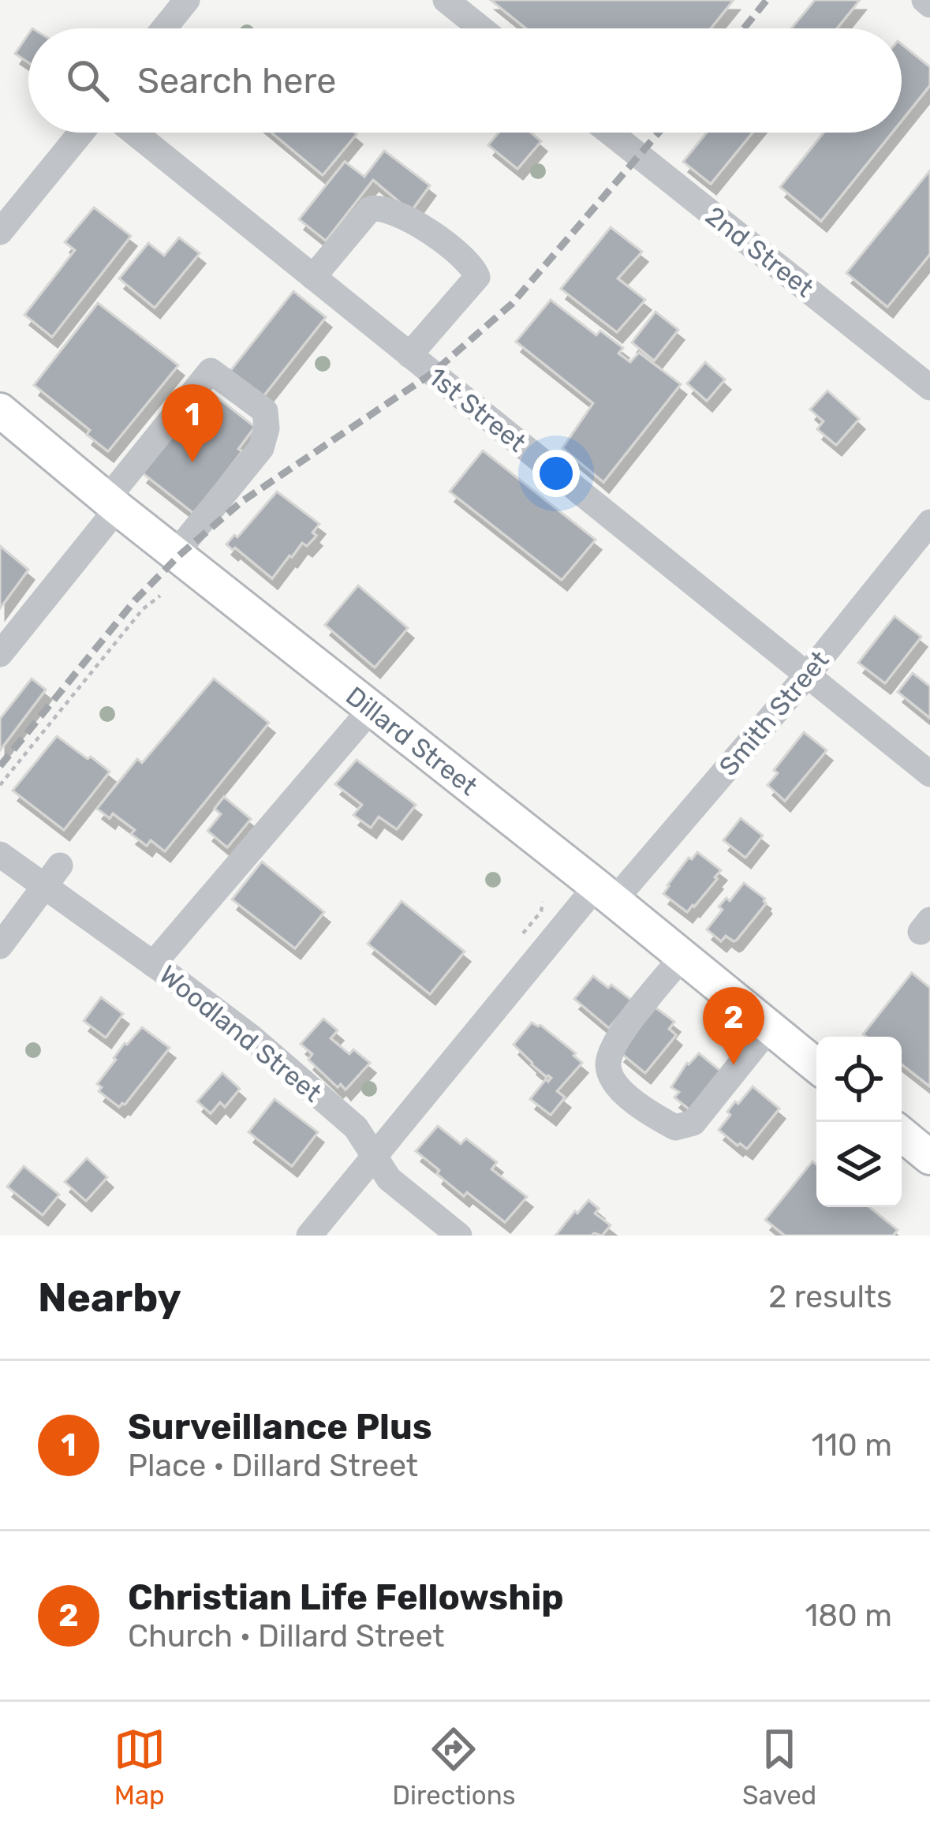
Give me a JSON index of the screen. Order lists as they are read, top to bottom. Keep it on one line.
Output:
{"streets":{"main road":["Dillard Street"],"street":["2nd Street","1st Street","Smith Street","Woodland Street"]},"crossings":[["1st Street","Smith Street"],["Smith Street","Dillard Street"],["Smith Street","Woodland Street"]],"page":{"search":"Search here","pins":["1","2"],"heading":["Nearby","2 results"],"list":[{"mark":"1","name":"Surveillance Plus","note":"Place · Dillard Street","value":"110 m"},{"mark":"2","name":"Christian Life Fellowship","note":"Church · Dillard Street","value":"180 m"}],"nav":["Map","Directions","Saved"]}}
